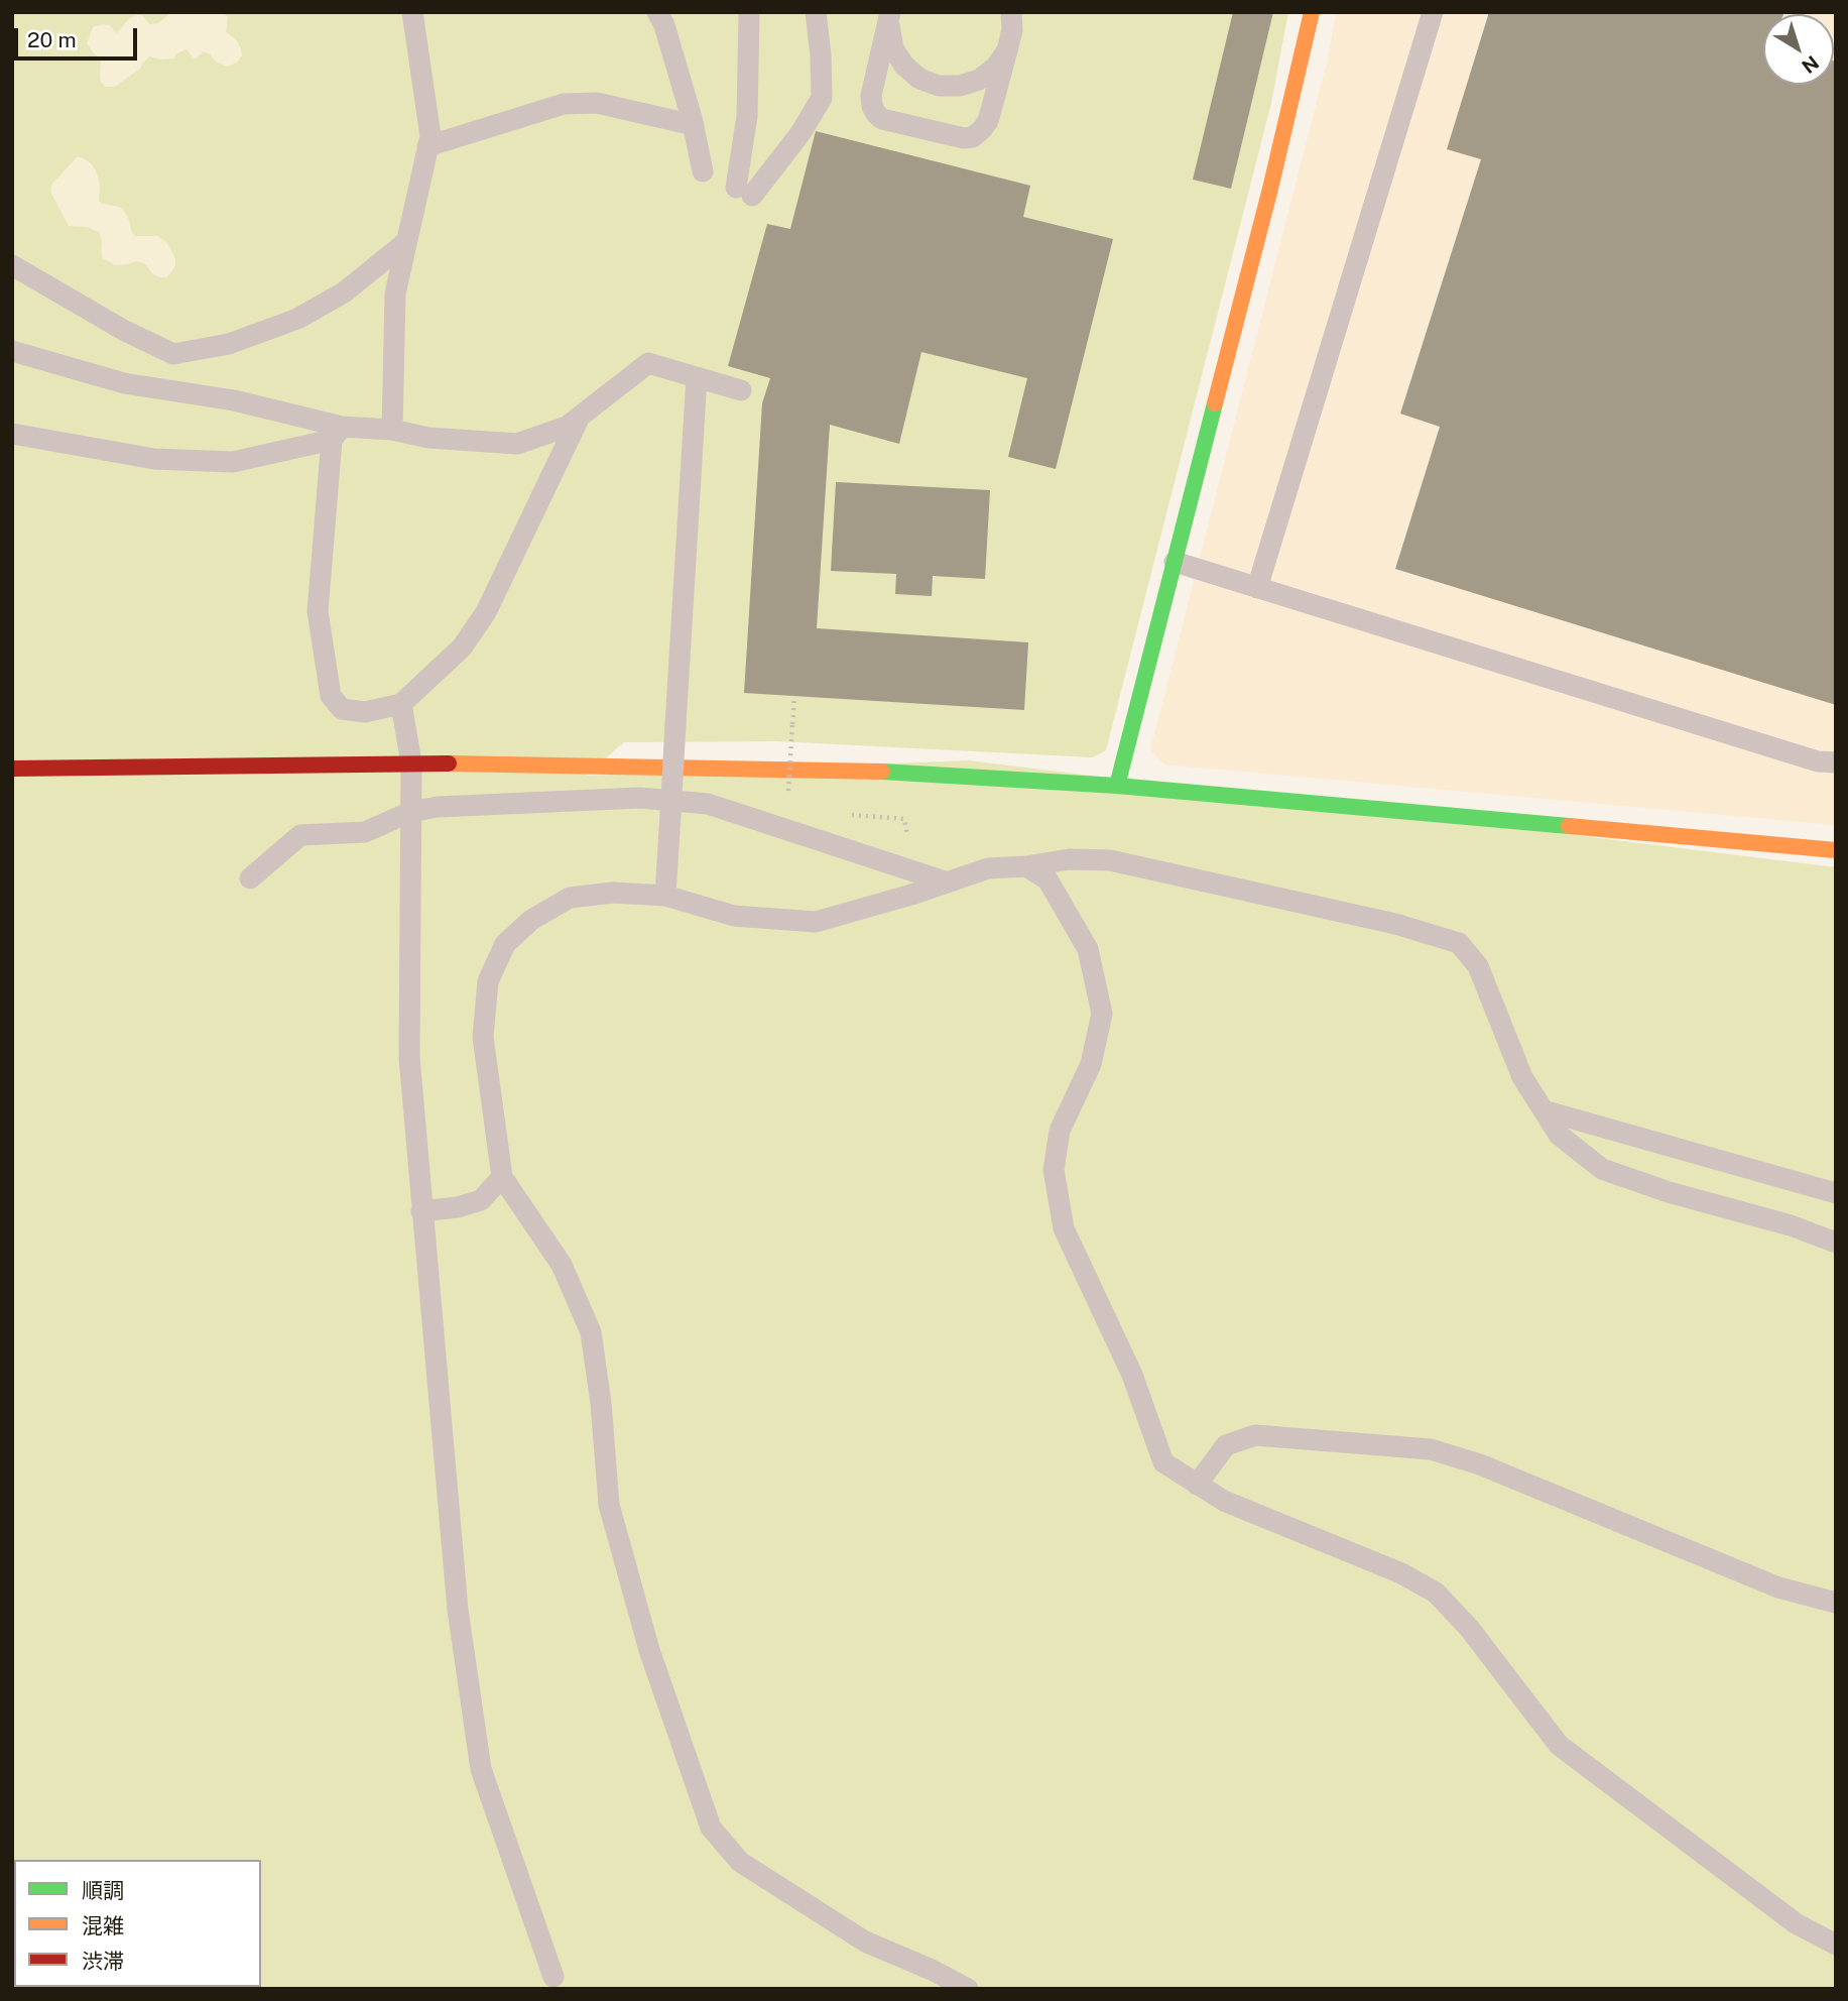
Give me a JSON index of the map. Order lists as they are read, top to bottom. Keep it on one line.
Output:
{"legend":["順調","混雑","渋滞"],"scale_bar":"20 m","north":"bottom right"}
